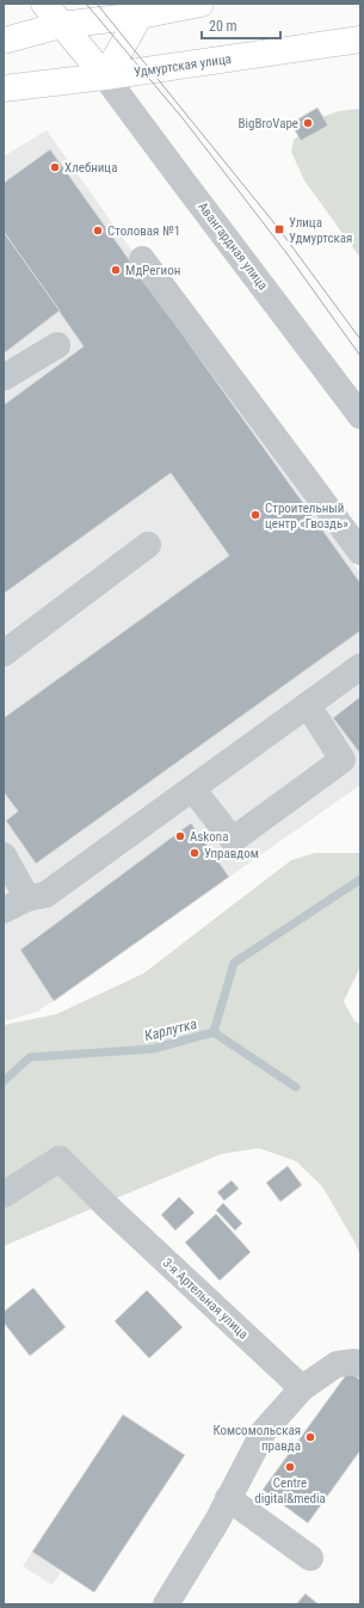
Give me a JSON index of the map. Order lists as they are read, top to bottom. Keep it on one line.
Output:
{"streets":{"main road":["Удмуртская улица"],"street":["Авангардная улица","3-я Артельная улица"]},"crossings":[["Удмуртская улица","Авангардная улица"]],"water":["Карлутка"],"places":{"other":["BigBroVape","Хлебница","Столовая №1","МдРегион","Строительный центр «Гвоздь»","Askona","Управдом","Комсомольская правда","Centre digital&media"],"transit":["Улица Удмуртская"]},"scale_bar":"20 m"}
